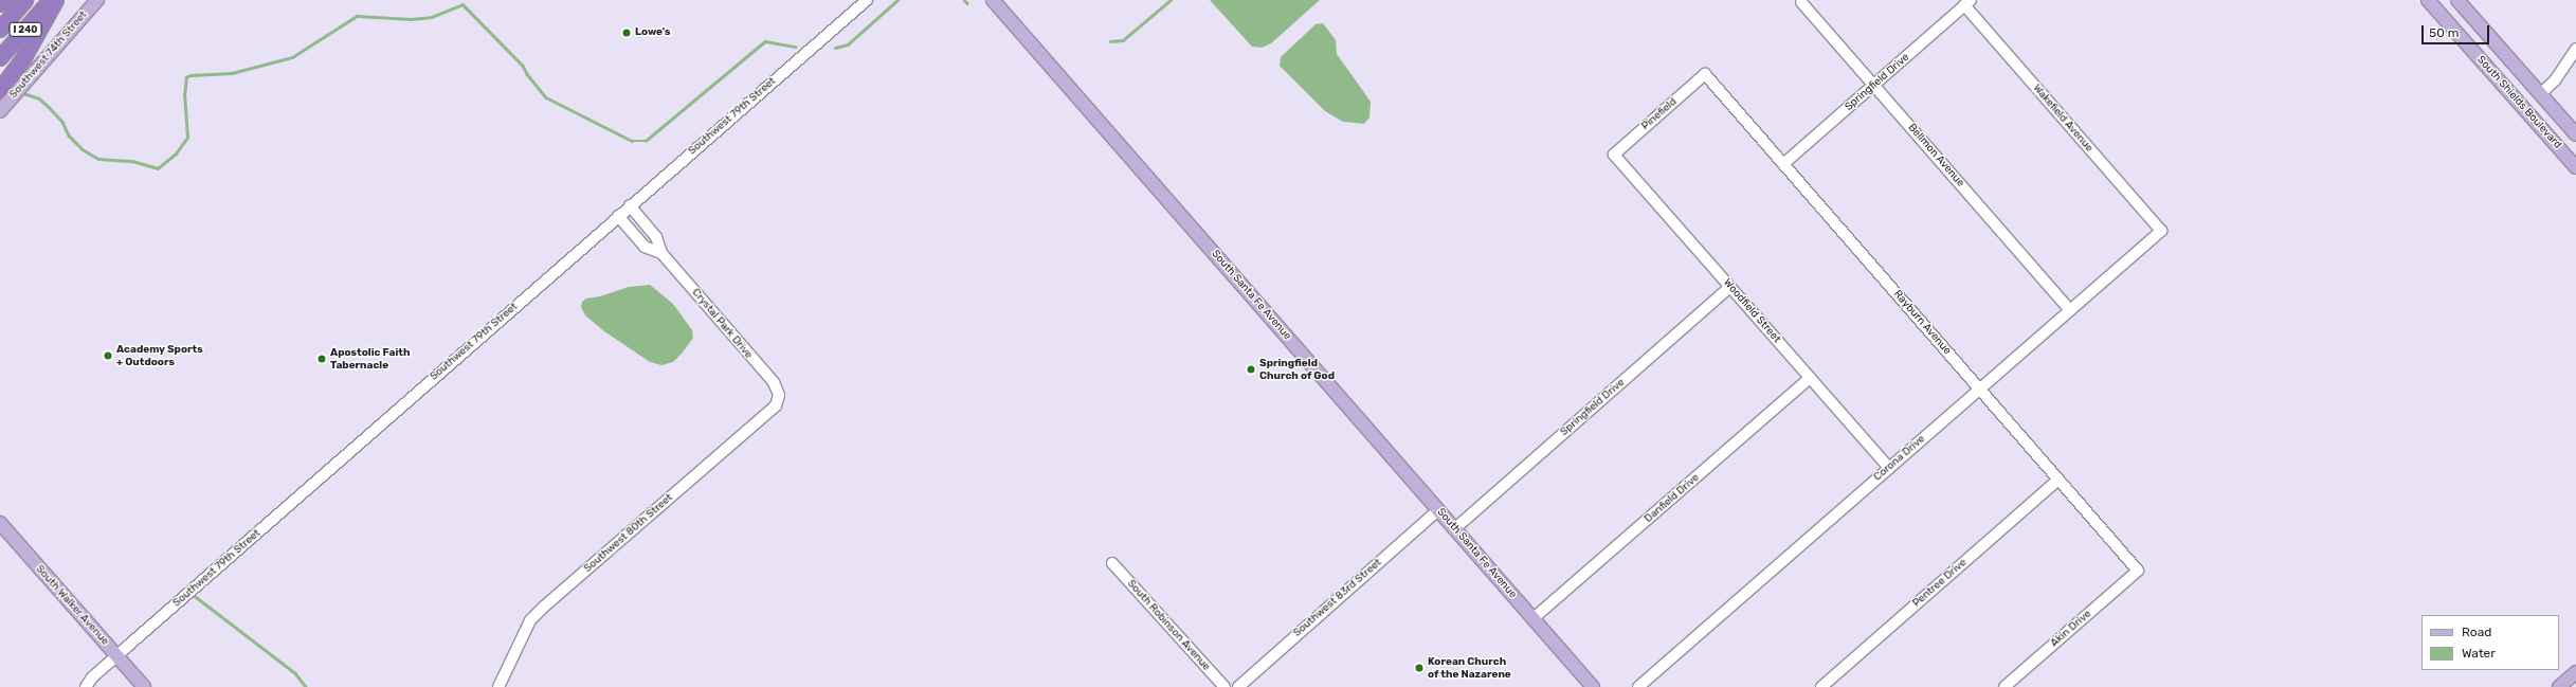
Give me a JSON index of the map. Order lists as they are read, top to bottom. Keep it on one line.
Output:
{"streets":{"highway":["I 240"],"main road":["Southwest 74th Street","South Shields Boulevard","South Santa Fe Avenue","South Walker Avenue"],"street":["Springfield Drive","Pinefield","Southwest 79th Street","Wakefield Avenue","Bellmon Avenue","Woodfield Street","Rayburn Avenue","Crystal Park Drive","Corona Drive","Danfield Drive","Southwest 80th Street","Pentree Drive","Southwest 83rd Street","South Robinson Avenue","Akin Drive"]},"crossings":[["Springfield Drive","Wakefield Avenue"],["Springfield Drive","Bellmon Avenue"],["Springfield Drive","South Santa Fe Avenue"],["Springfield Drive","Woodfield Street"],["Springfield Drive","Rayburn Avenue"],["Pinefield","Woodfield Street"],["Pinefield","Rayburn Avenue"],["Southwest 79th Street","Crystal Park Drive"],["Southwest 79th Street","South Walker Avenue"],["Wakefield Avenue","Corona Drive"],["Bellmon Avenue","Corona Drive"],["South Santa Fe Avenue","Danfield Drive"],["South Santa Fe Avenue","Southwest 83rd Street"],["Woodfield Street","Corona Drive"],["Woodfield Street","Danfield Drive"],["Rayburn Avenue","Corona Drive"],["Rayburn Avenue","Pentree Drive"],["Rayburn Avenue","Akin Drive"],["Crystal Park Drive","Southwest 80th Street"]],"places":["Lowe's","Academy Sports + Outdoors","Apostolic Faith Tabernacle","Springfield Church of God","Korean Church of the Nazarene"],"legend":["Road","Water"],"scale_bar":"50 m"}
